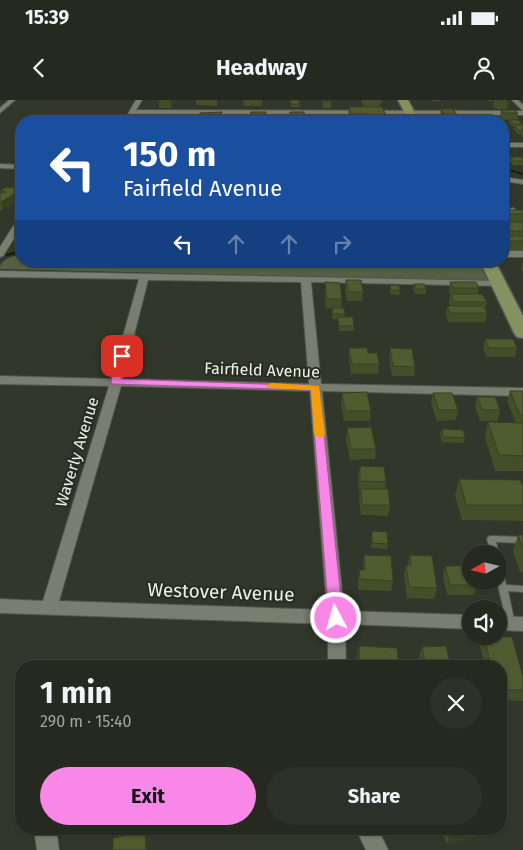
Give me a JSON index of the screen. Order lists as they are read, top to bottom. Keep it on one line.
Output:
{"streets":{"street":["Fairfield Avenue","Waverly Avenue","Westover Avenue"]},"crossings":[["Fairfield Avenue","Waverly Avenue"],["Waverly Avenue","Westover Avenue"]],"north":"left","page":{"status":"15:39","header":"Headway","turn":["150 m","Fairfield Avenue"],"heading":["1 min","290 m · 15:40"],"buttons":["Exit","Share"]}}
